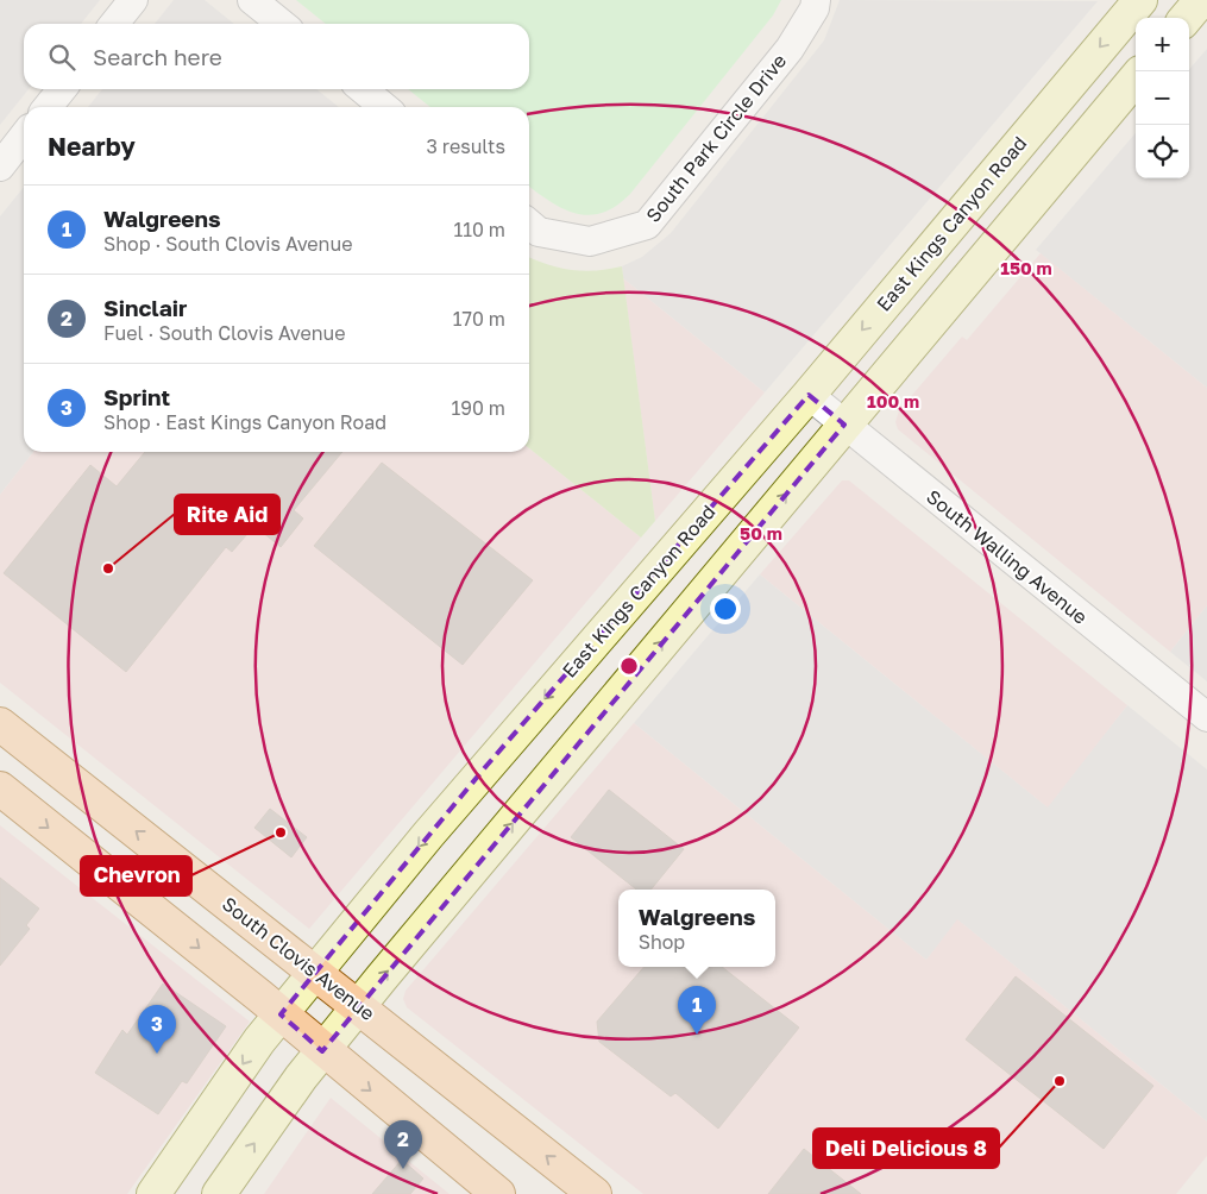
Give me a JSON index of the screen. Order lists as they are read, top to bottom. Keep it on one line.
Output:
{"streets":{"main road":["East Kings Canyon Road","South Clovis Avenue"],"street":["South Park Circle Drive","South Walling Avenue"]},"crossings":[["East Kings Canyon Road","South Walling Avenue"],["East Kings Canyon Road","South Clovis Avenue"]],"places":["Rite Aid","Chevron","Deli Delicious 8"],"page":{"map_buttons":["+","−"],"search":"Search here","heading":["Nearby","3 results"],"list":[{"mark":"1","name":"Walgreens","note":"Shop · South Clovis Avenue","value":"110 m"},{"mark":"2","name":"Sinclair","note":"Fuel · South Clovis Avenue","value":"170 m"},{"mark":"3","name":"Sprint","note":"Shop · East Kings Canyon Road","value":"190 m"}],"popup":["Walgreens","Shop"],"pins":["1","3","2"]},"rings":["150 m","100 m","50 m"]}
